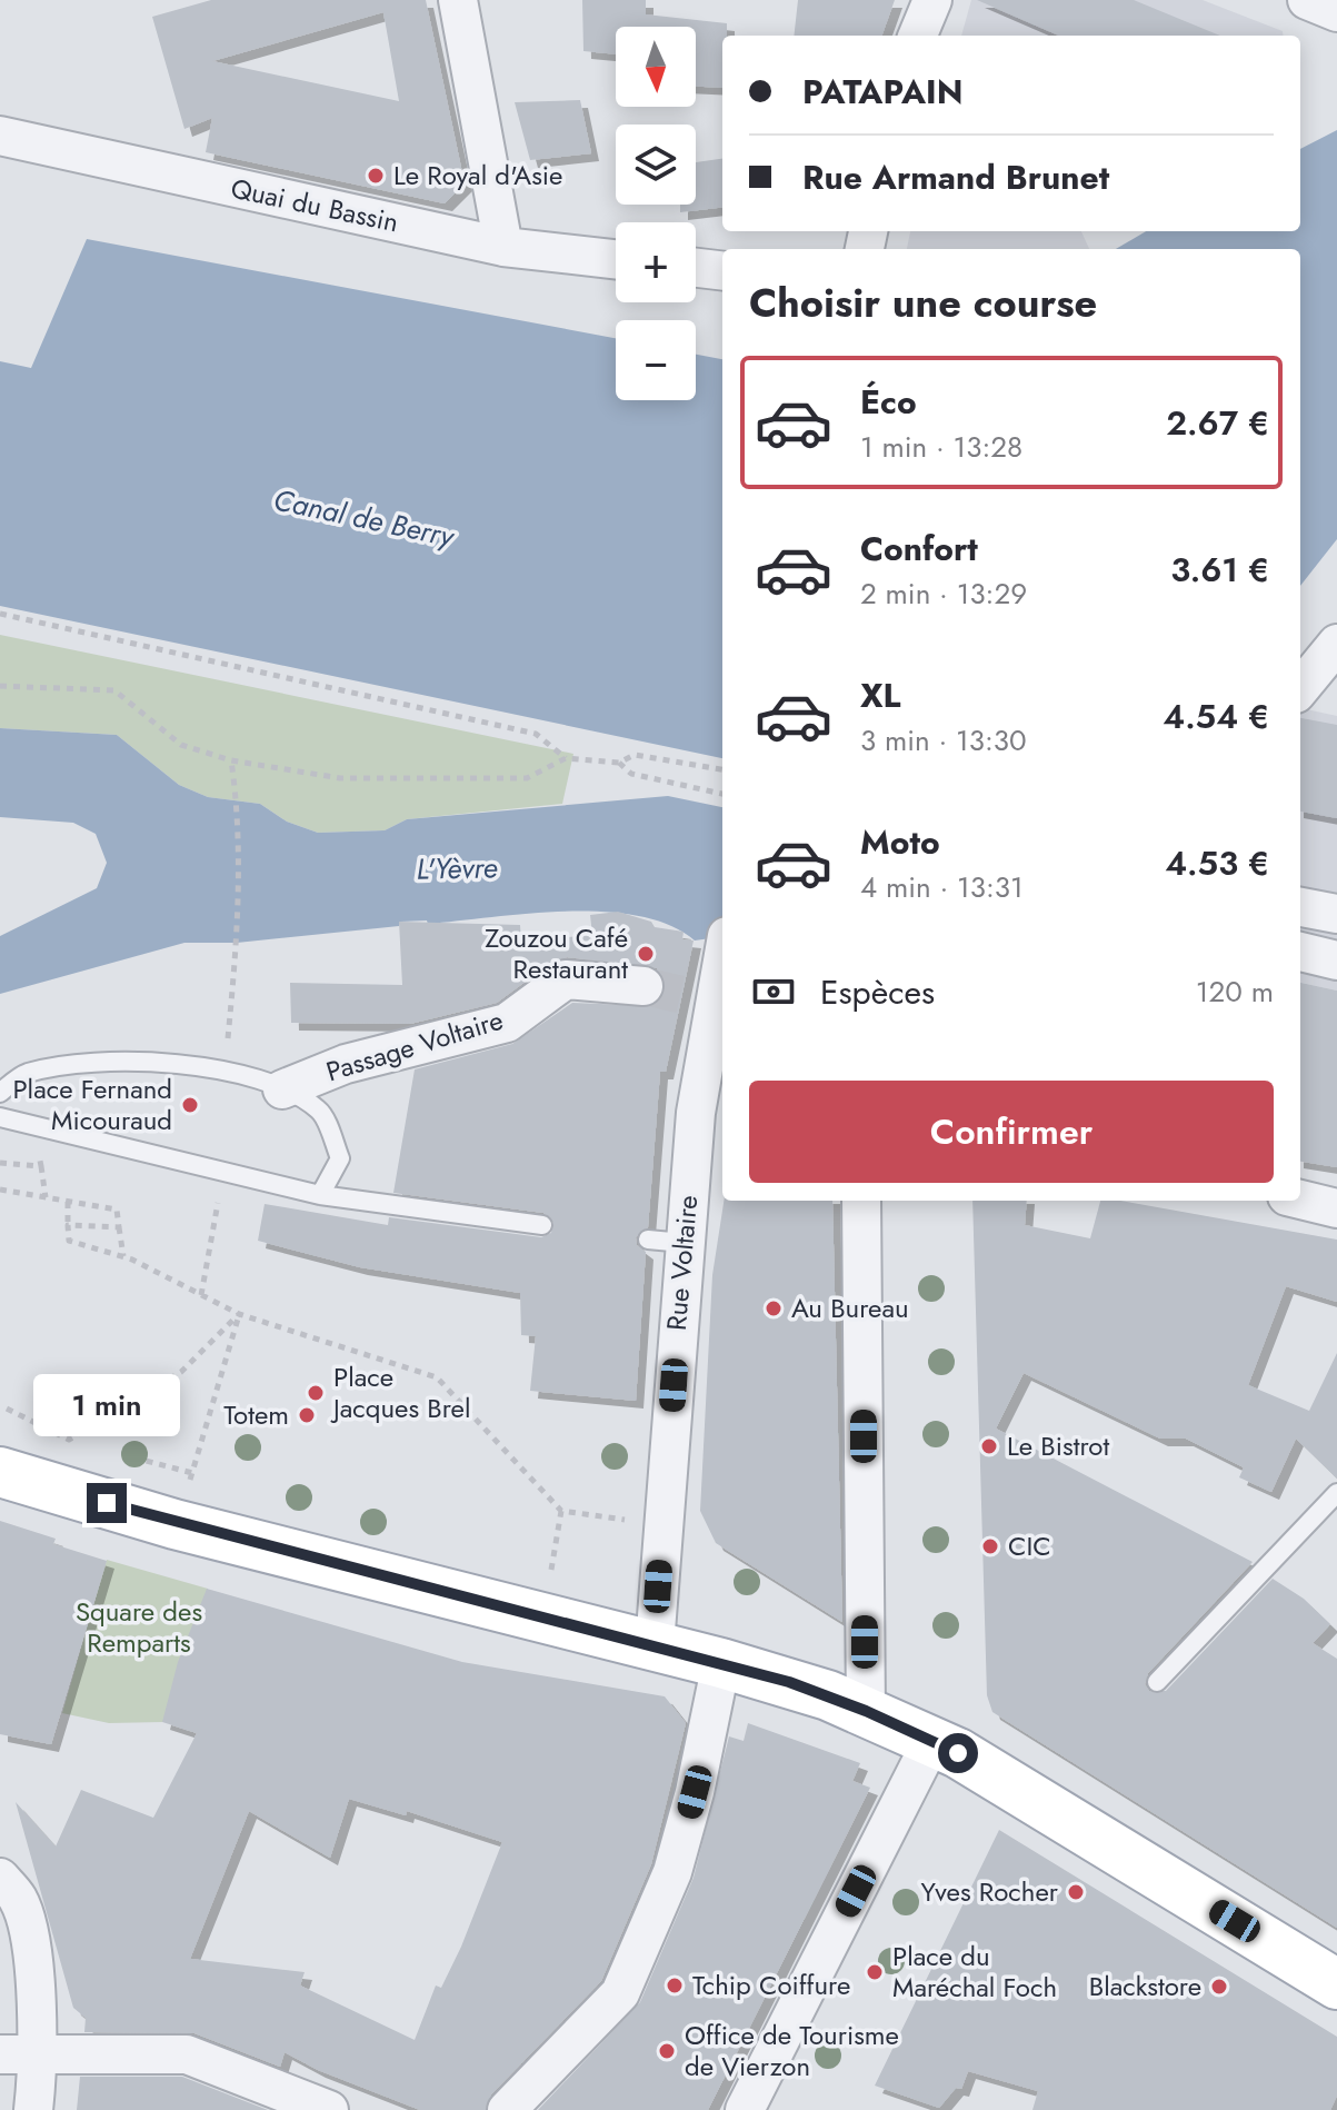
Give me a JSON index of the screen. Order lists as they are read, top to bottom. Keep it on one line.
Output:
{"streets":{"street":["Quai du Bassin","Passage Voltaire","Rue Voltaire"]},"water":["Canal de Berry","L'Yèvre"],"parks":["Square des Remparts"],"places":["Le Royal d'Asie","Zouzou Café Restaurant","Place Fernand Micouraud","Au Bureau","Place Jacques Brel","Totem","Le Bistrot","CIC","Yves Rocher","Place du Maréchal Foch","Tchip Coiffure","Blackstore","Office de Tourisme de Vierzon"],"north":"bottom","page":{"map_buttons":["+","−"],"banner":["PATAPAIN","Rue Armand Brunet"],"heading":"Choisir une course","list":[{"name":"Éco","note":"1 min · 13:28","value":"2.67 €"},{"name":"Confort","note":"2 min · 13:29","value":"3.61 €"},{"name":"XL","note":"3 min · 13:30","value":"4.54 €"},{"name":"Moto","note":"4 min · 13:31","value":"4.53 €"}],"pay":["Espèces","120 m"],"buttons":"Confirmer","bubble":"1 min"}}
